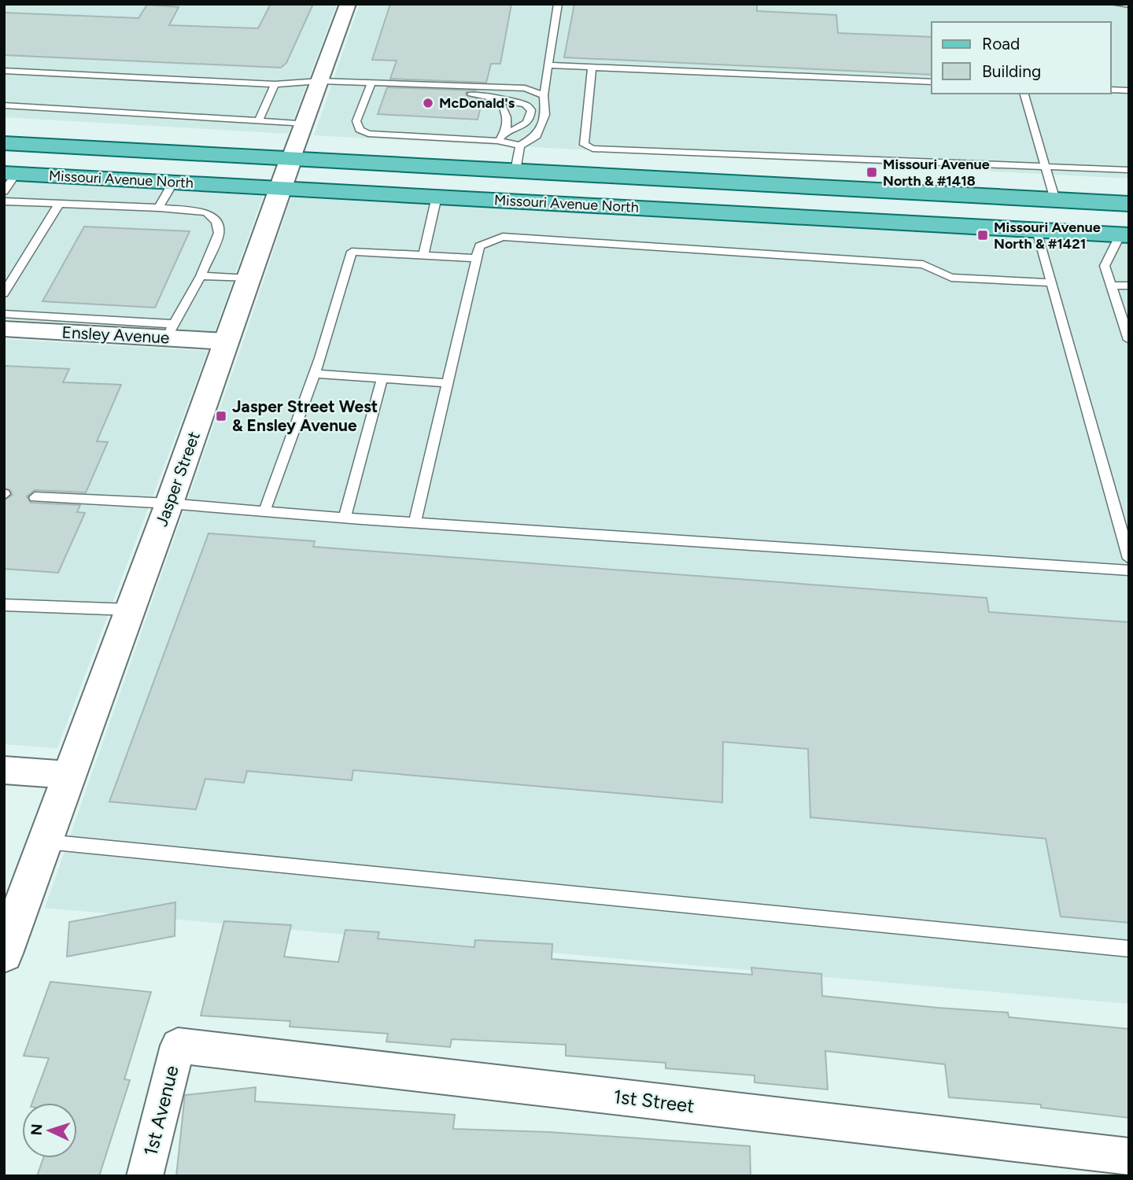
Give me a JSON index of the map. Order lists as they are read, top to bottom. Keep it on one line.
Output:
{"streets":{"main road":["Missouri Avenue North"],"street":["Ensley Avenue","Jasper Street","1st Street","1st Avenue"]},"crossings":[["Missouri Avenue North","Jasper Street"],["Ensley Avenue","Jasper Street"],["1st Street","1st Avenue"]],"places":{"other":["McDonald's"],"transit":["Missouri Avenue North & #1418","Missouri Avenue North & #1421","Jasper Street West & Ensley Avenue"]},"legend":["Road","Building"],"north":"left"}
